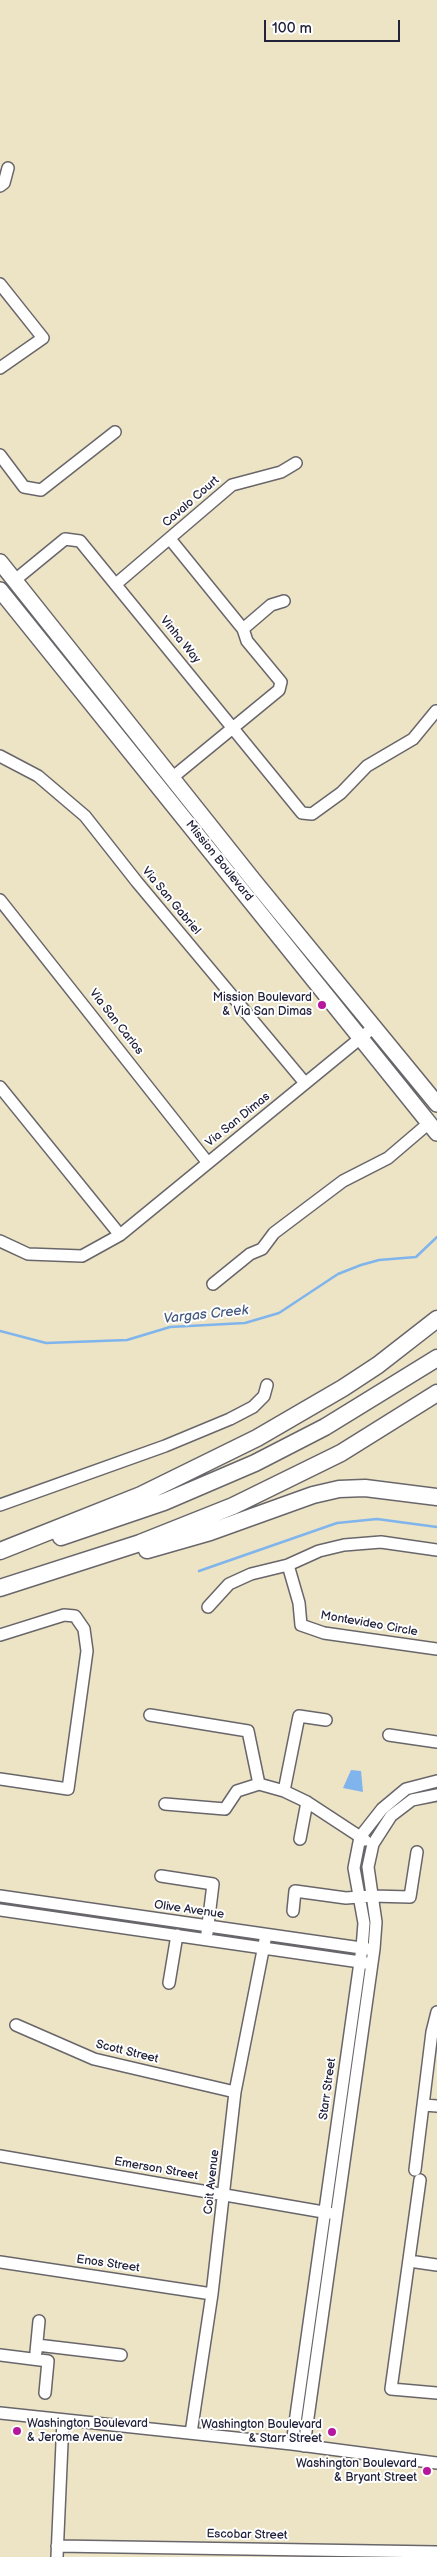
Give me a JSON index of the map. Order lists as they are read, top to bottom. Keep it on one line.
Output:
{"streets":{"main road":["Mission Boulevard"],"street":["Cavalo Court","Vinha Way","Via San Gabriel","Via San Carlos","Via San Dimas","Montevideo Circle","Olive Avenue","Scott Street","Starr Street","Emerson Street","Coit Avenue","Enos Street","Escobar Street"]},"crossings":[["Cavalo Court","Vinha Way"],["Vinha Way","Mission Boulevard"],["Mission Boulevard","Via San Dimas"],["Via San Gabriel","Via San Dimas"],["Via San Carlos","Via San Dimas"],["Olive Avenue","Starr Street"],["Olive Avenue","Coit Avenue"],["Scott Street","Coit Avenue"],["Starr Street","Emerson Street"],["Emerson Street","Coit Avenue"],["Coit Avenue","Enos Street"]],"water":["Vargas Creek"],"places":["Mission Boulevard & Via San Dimas","Washington Boulevard & Jerome Avenue","Washington Boulevard & Starr Street","Washington Boulevard & Bryant Street"],"scale_bar":"100 m"}
